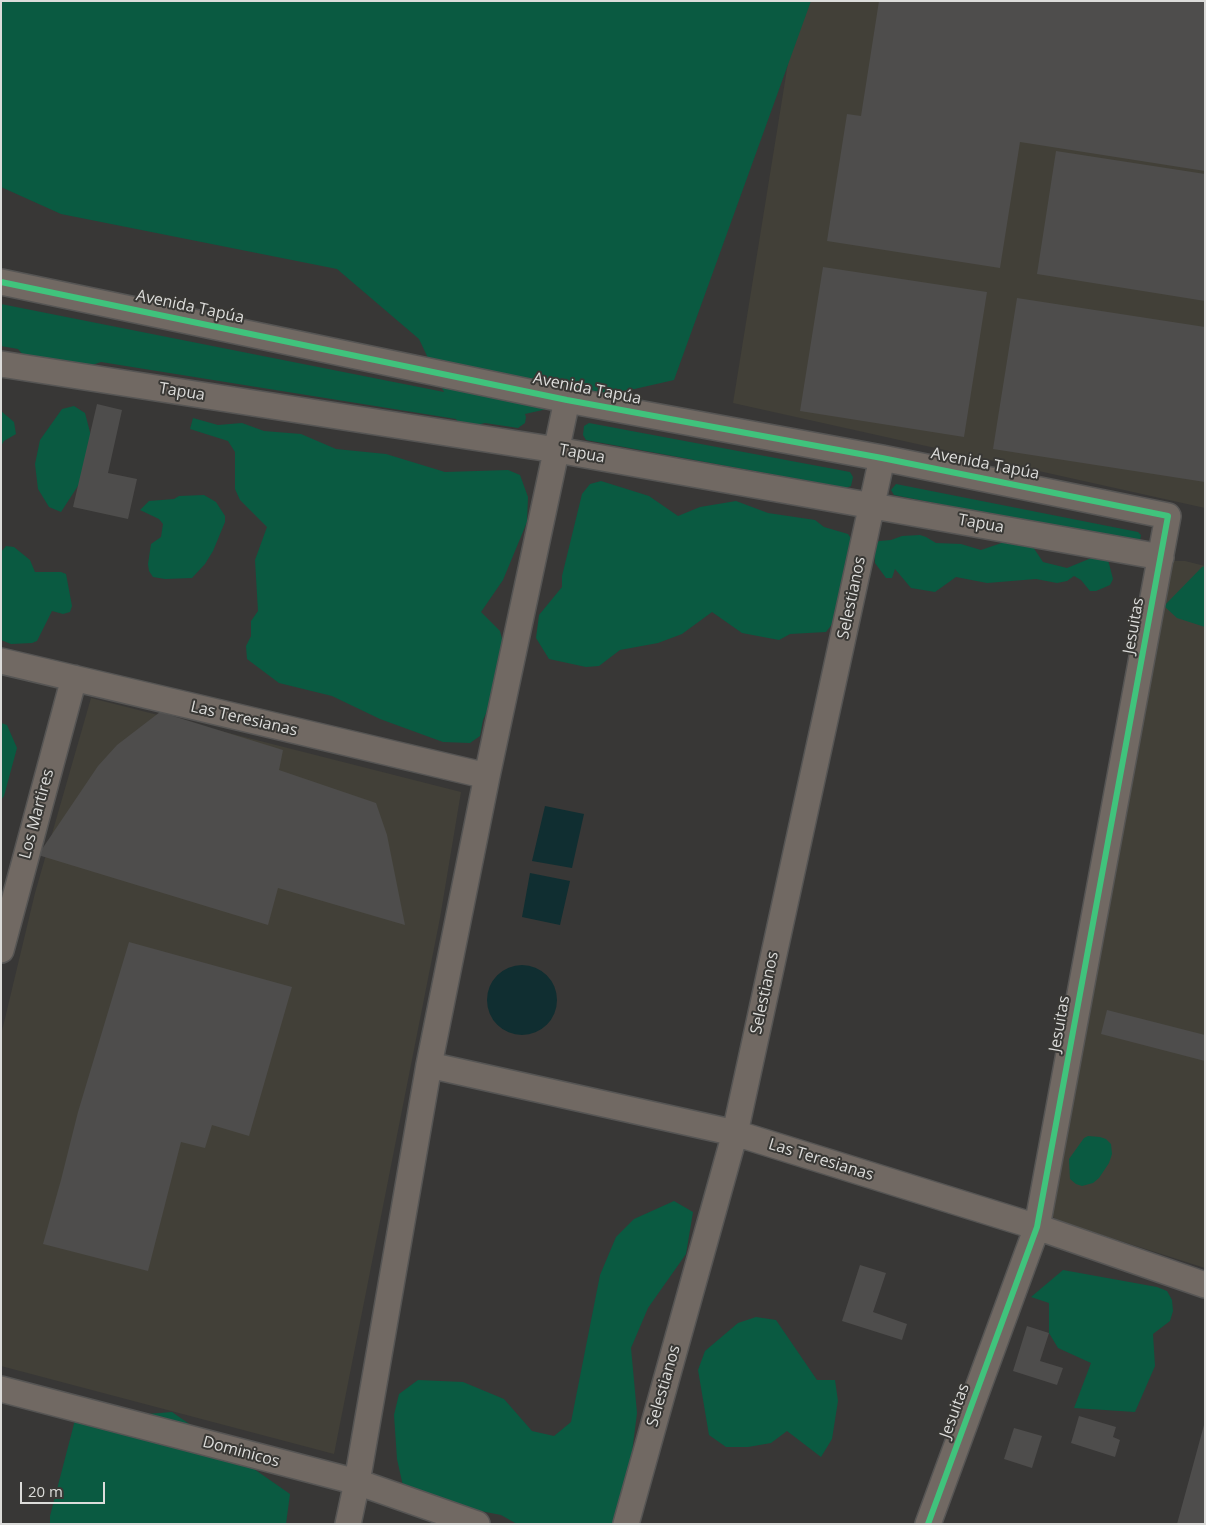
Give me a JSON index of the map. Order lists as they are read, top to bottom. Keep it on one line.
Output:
{"streets":{"street":["Avenida Tapúa","Tapua","Selestianos","Jesuitas","Las Teresianas","Los Martires","Dominicos"]},"crossings":[["Avenida Tapúa","Selestianos"],["Avenida Tapúa","Jesuitas"],["Tapua","Selestianos"],["Tapua","Jesuitas"],["Selestianos","Las Teresianas"],["Jesuitas","Las Teresianas"],["Las Teresianas","Los Martires"]],"scale_bar":"20 m"}
